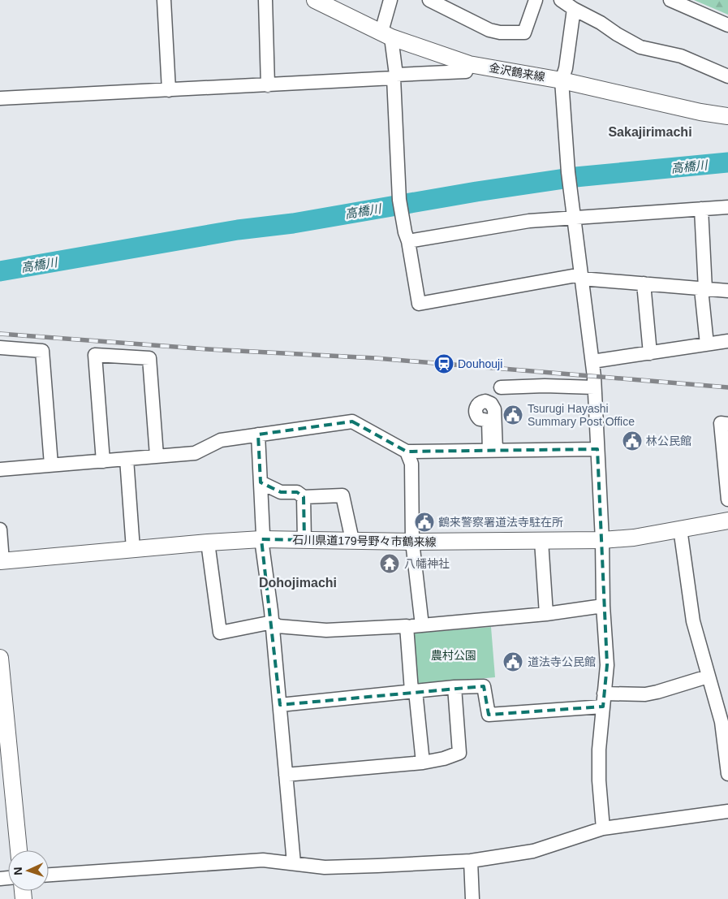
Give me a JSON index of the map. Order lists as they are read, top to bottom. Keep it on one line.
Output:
{"streets":{"main road":["金沢鶴来線","石川県道179号野々市鶴来線"]},"districts":["Sakajirimachi","Dohojimachi"],"water":["高橋川"],"parks":["農村公園"],"places":{"station":["Douhouji"],"public building":["Tsurugi Hayashi Summary Post Office","林公民館","鶴来警察署道法寺駐在所","道法寺公民館"],"temple":["八幡神社"]},"north":"left"}
